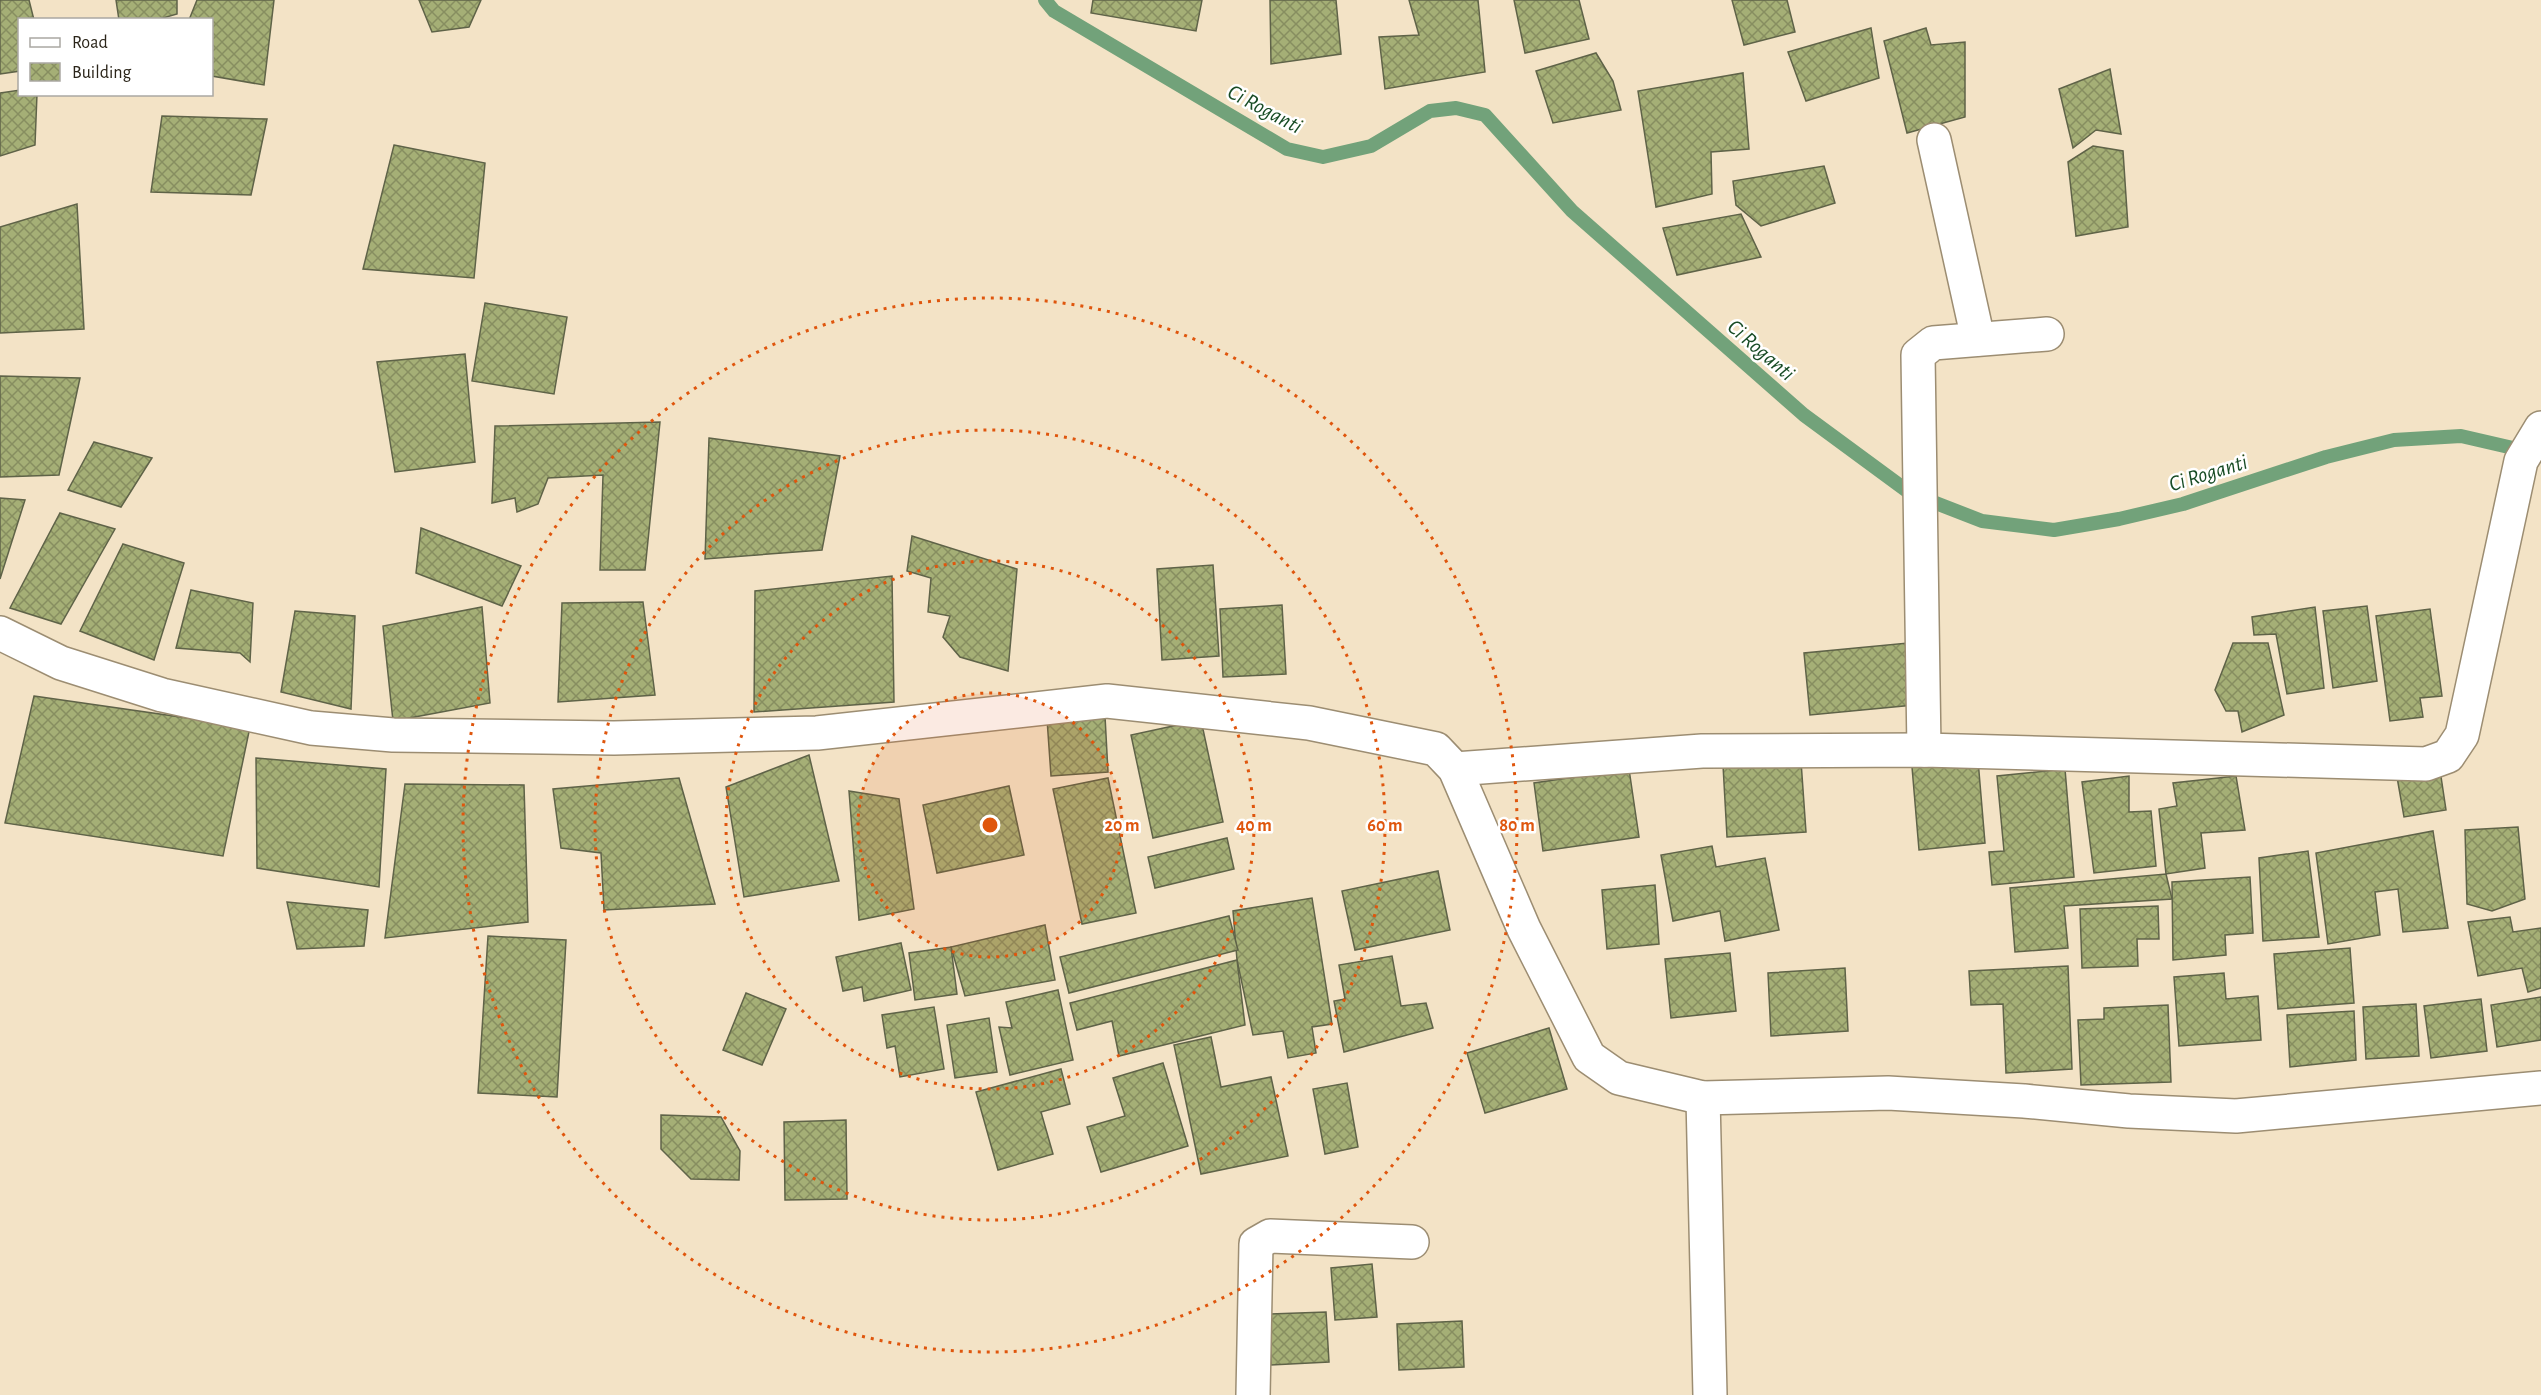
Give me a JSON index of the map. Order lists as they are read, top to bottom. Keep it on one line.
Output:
{"water":["Ci Roganti"],"legend":["Road","Building"],"rings":["20 m","40 m","60 m","80 m"]}
